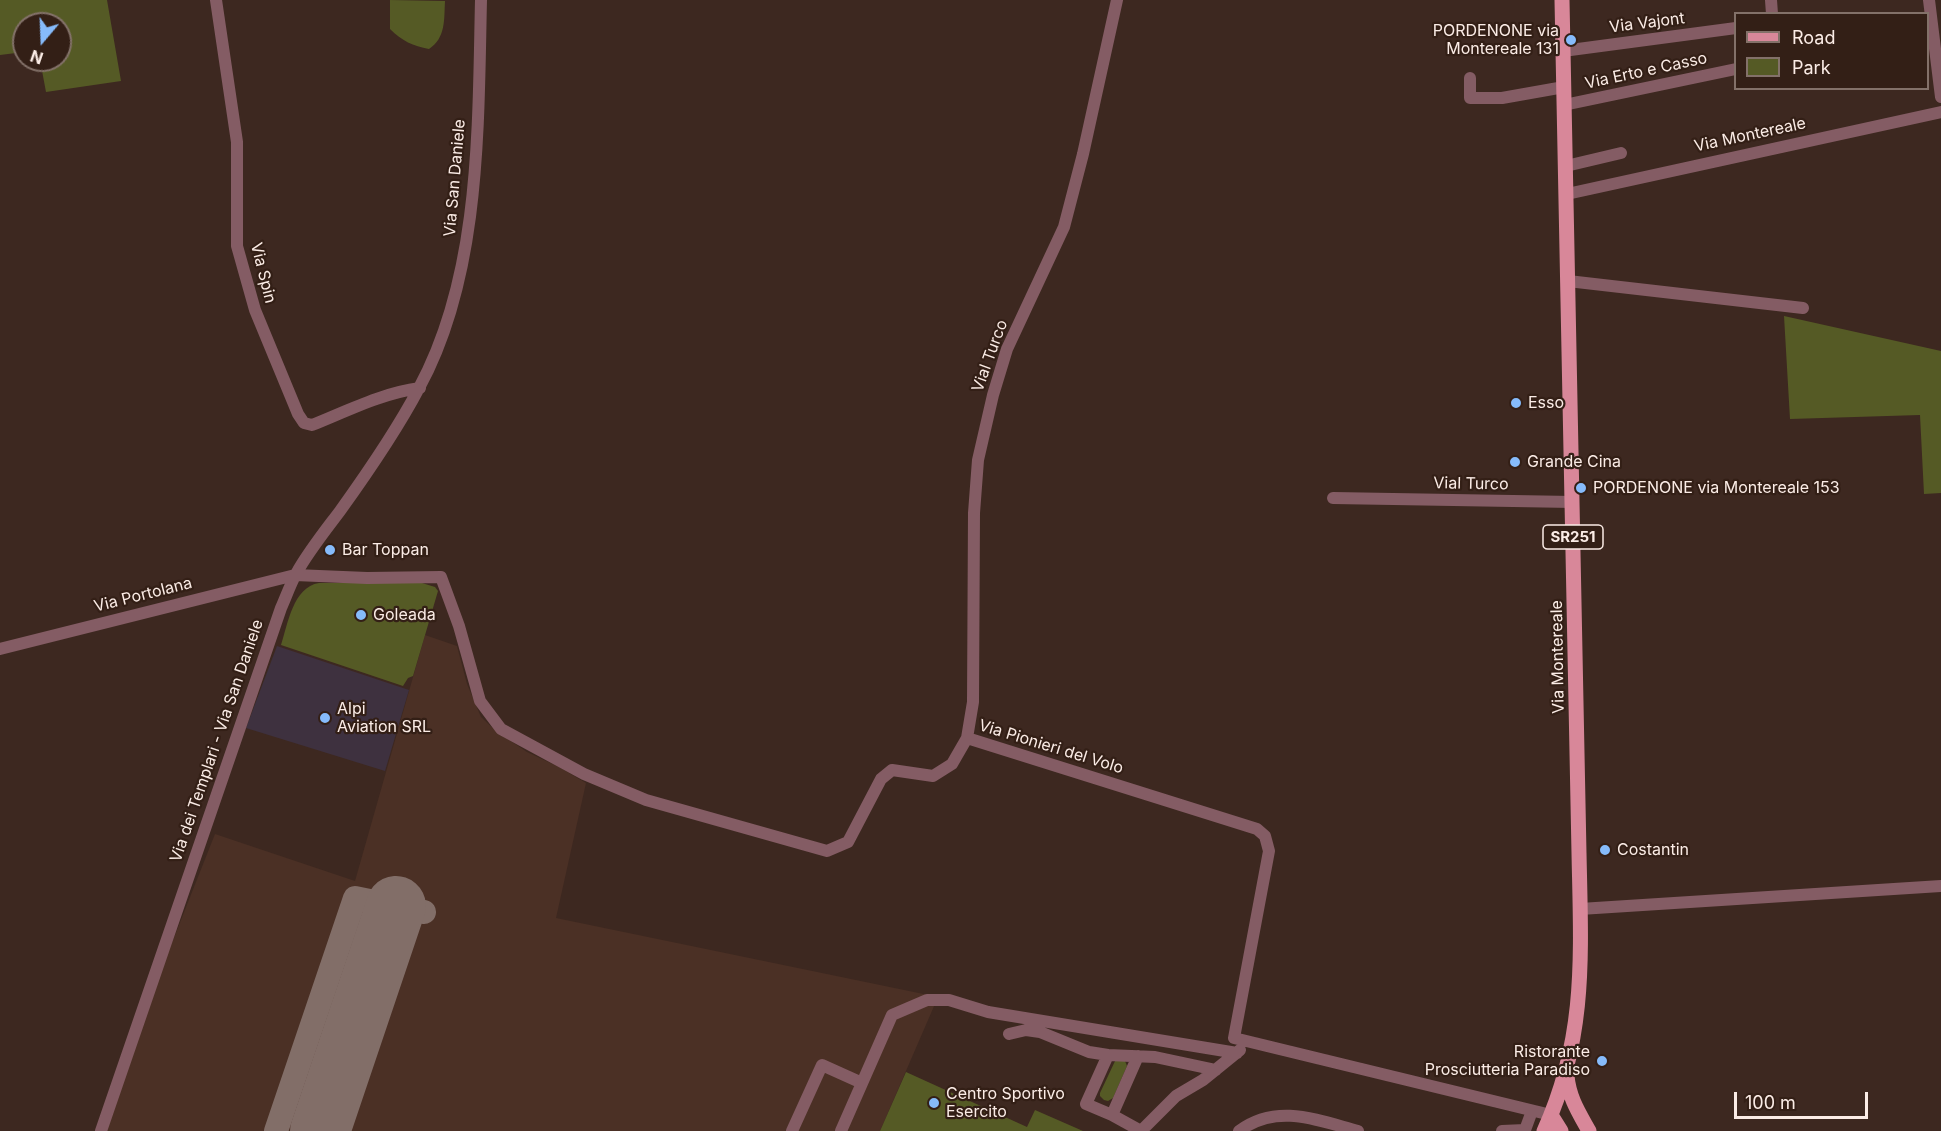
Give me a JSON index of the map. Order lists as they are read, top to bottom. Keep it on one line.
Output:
{"streets":{"main road":["Via Montereale","SR251"],"street":["Via Vajont","Via Erto e Casso","Via San Daniele","Via Spin","Vial Turco","Via Portolana","Via dei Templari - Via San Daniele","Via Pionieri del Volo"]},"crossings":[["Via Vajont","Via Montereale"],["Via Erto e Casso","Via Montereale"],["Via Montereale","Vial Turco"],["Via Montereale","SR251"],["Via San Daniele","Via Spin"],["Via San Daniele","Via dei Templari - Via San Daniele"],["Via Spin","Via dei Templari - Via San Daniele"],["Vial Turco","Via Pionieri del Volo"],["Via Portolana","Via dei Templari - Via San Daniele"],["Via Portolana","Via Pionieri del Volo"],["Via dei Templari - Via San Daniele","Via Pionieri del Volo"]],"places":["PORDENONE via Montereale 131","Esso","Grande Cina","PORDENONE via Montereale 153","Bar Toppan","Goleada","Alpi Aviation SRL","Costantin","Ristorante Prosciutteria Paradiso","Centro Sportivo Esercito"],"legend":["Road","Park"],"scale_bar":"100 m","north":"bottom"}
